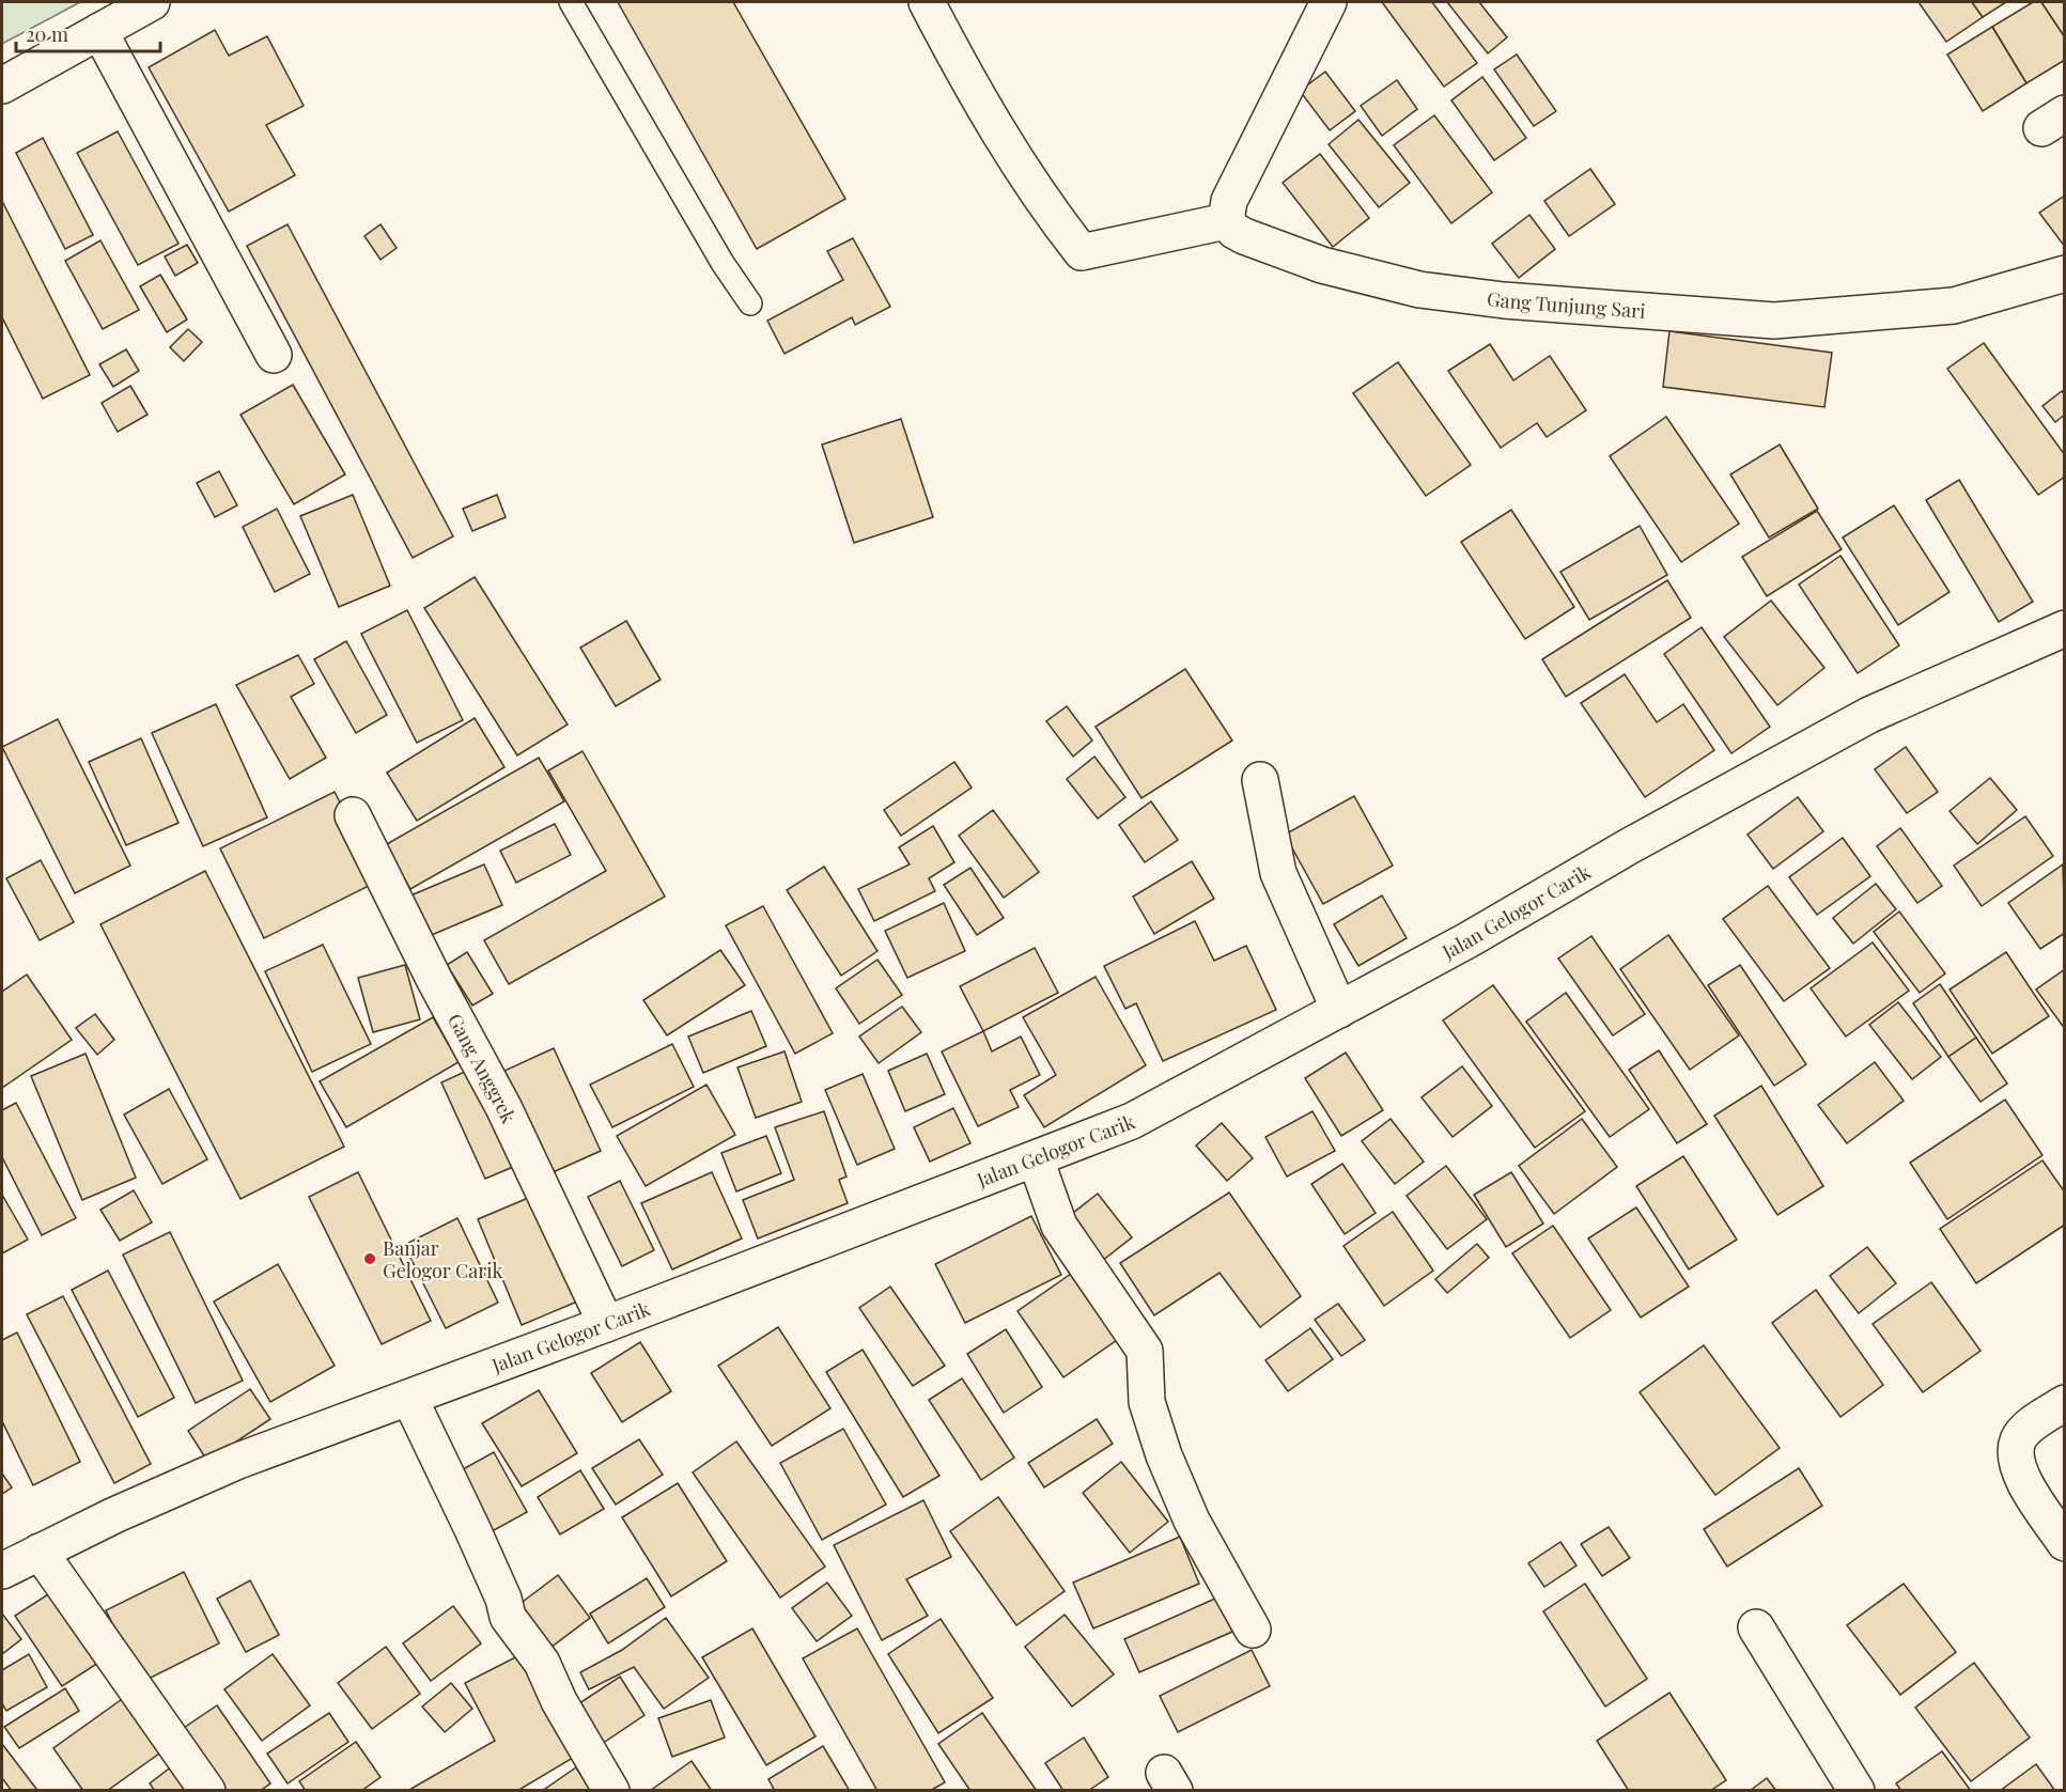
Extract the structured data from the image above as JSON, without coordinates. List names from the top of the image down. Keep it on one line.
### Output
{"streets":{"street":["Gang Tunjung Sari","Jalan Gelogor Carik","Gang Anggrek"]},"crossings":[["Jalan Gelogor Carik","Gang Anggrek"]],"places":["Banjar Gelogor Carik"],"scale_bar":"20 m"}
